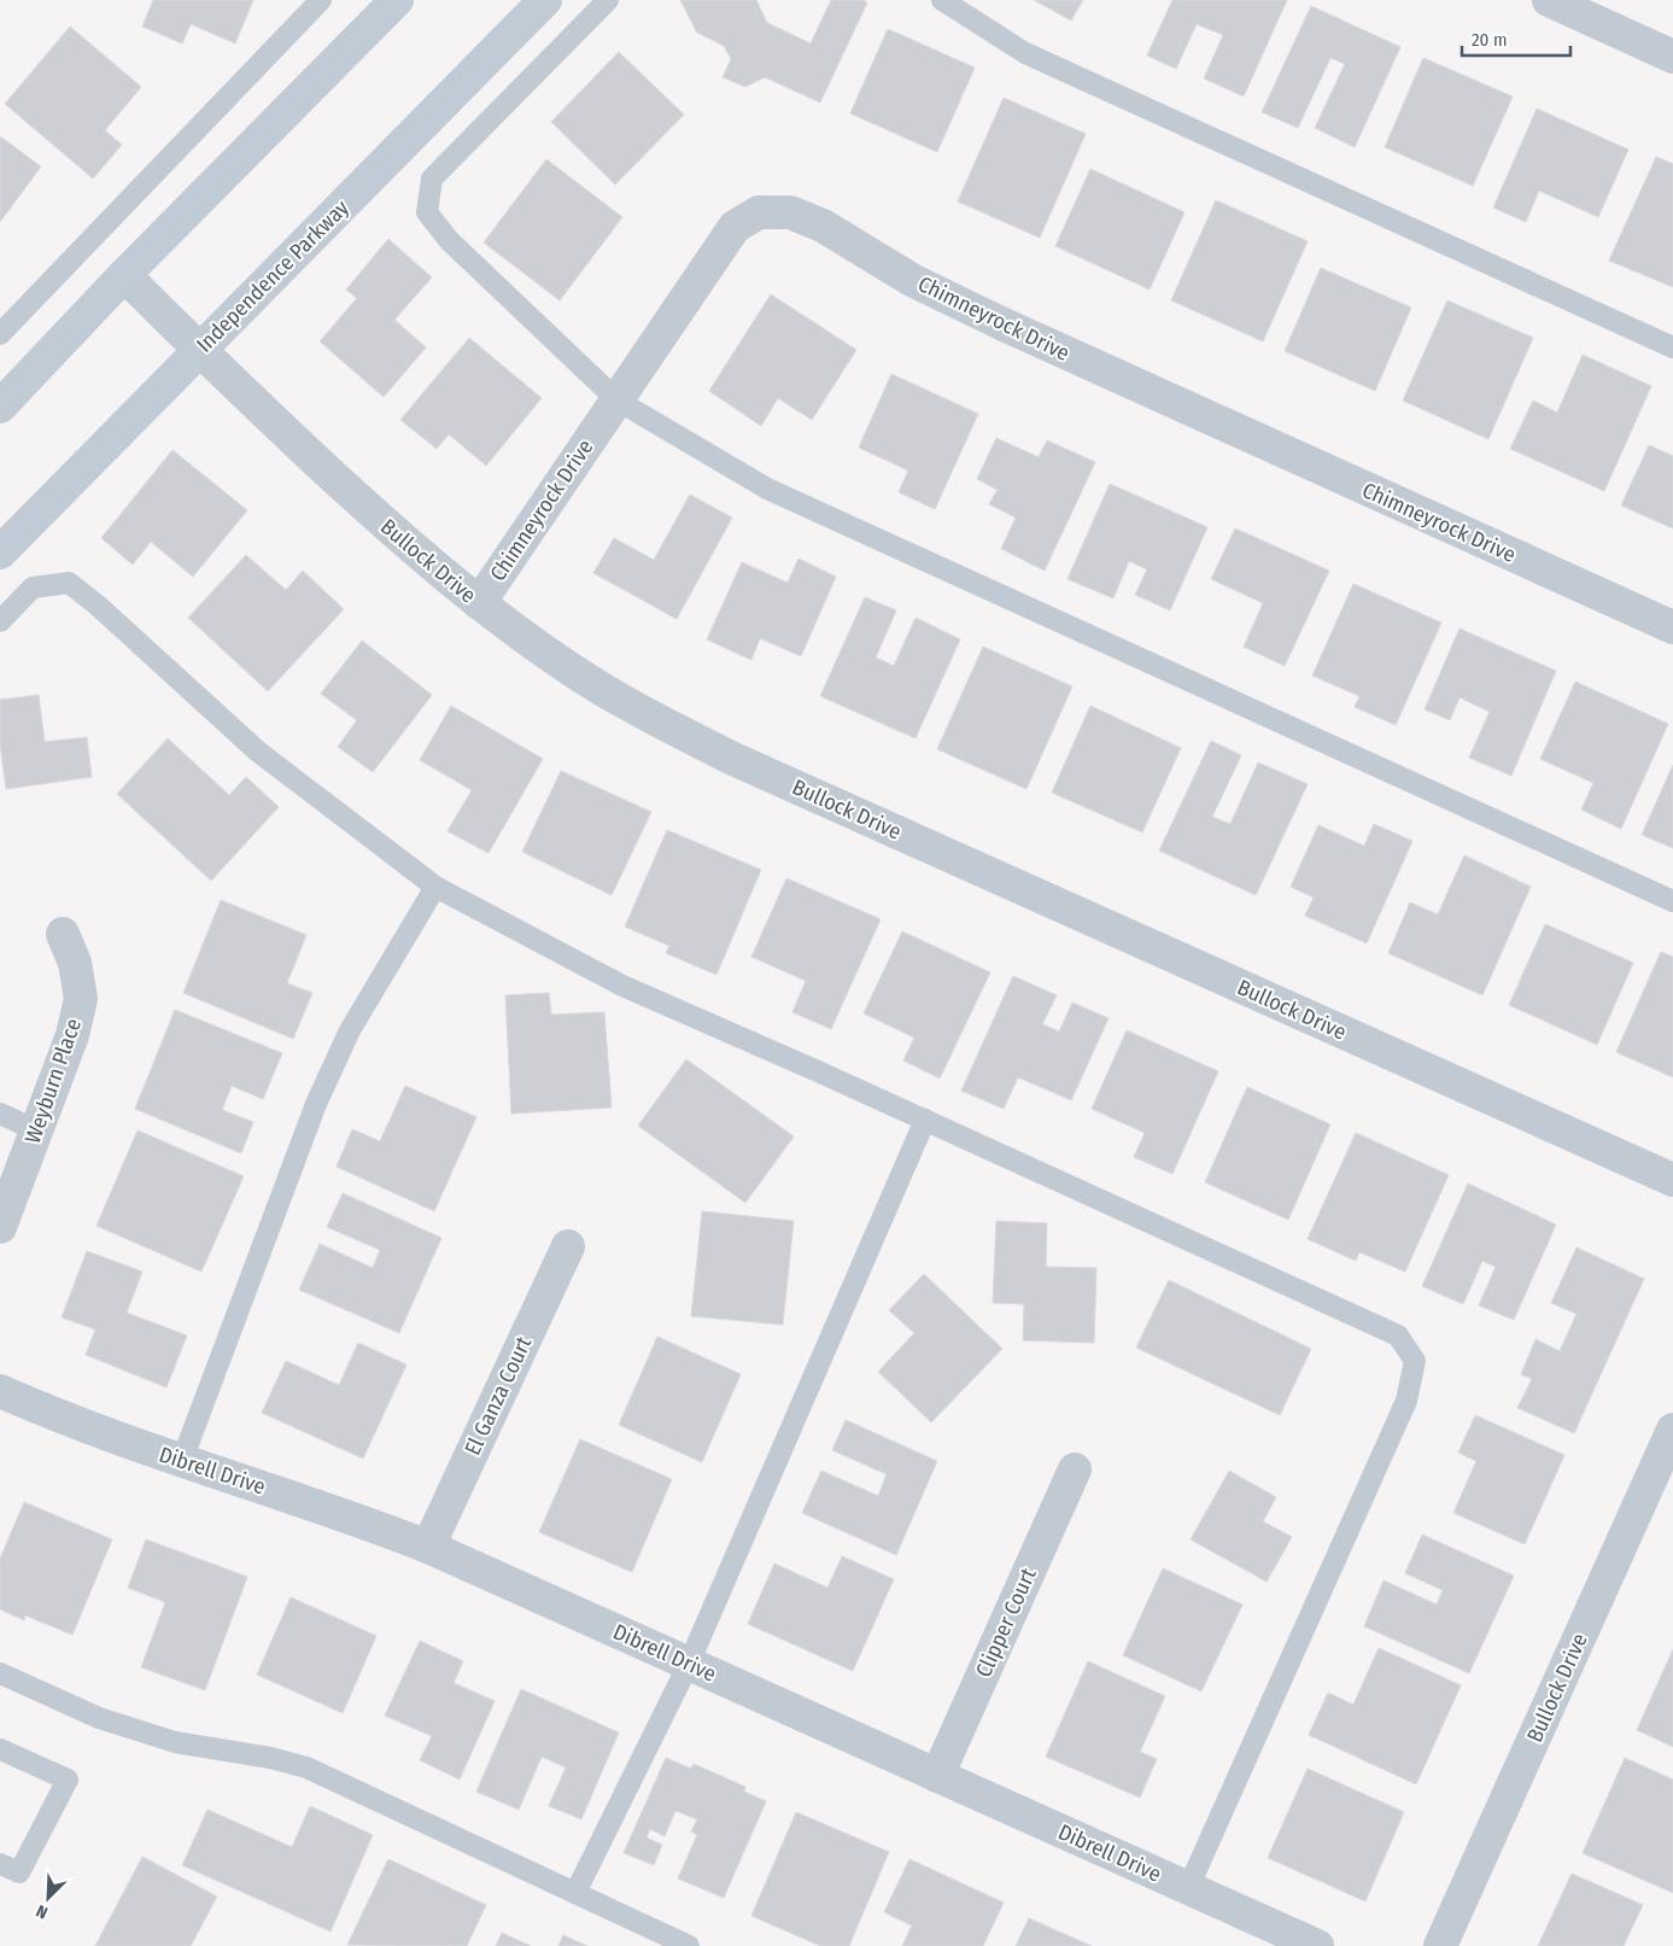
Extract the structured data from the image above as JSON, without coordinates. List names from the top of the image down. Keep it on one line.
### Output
{"streets":{"main road":["Independence Parkway"],"street":["Chimneyrock Drive","Bullock Drive","Weyburn Place","El Ganza Court","Dibrell Drive","Clipper Court"]},"crossings":[["Independence Parkway","Bullock Drive"],["Chimneyrock Drive","Bullock Drive"],["El Ganza Court","Dibrell Drive"],["Dibrell Drive","Clipper Court"]],"scale_bar":"20 m","north":"bottom left"}
